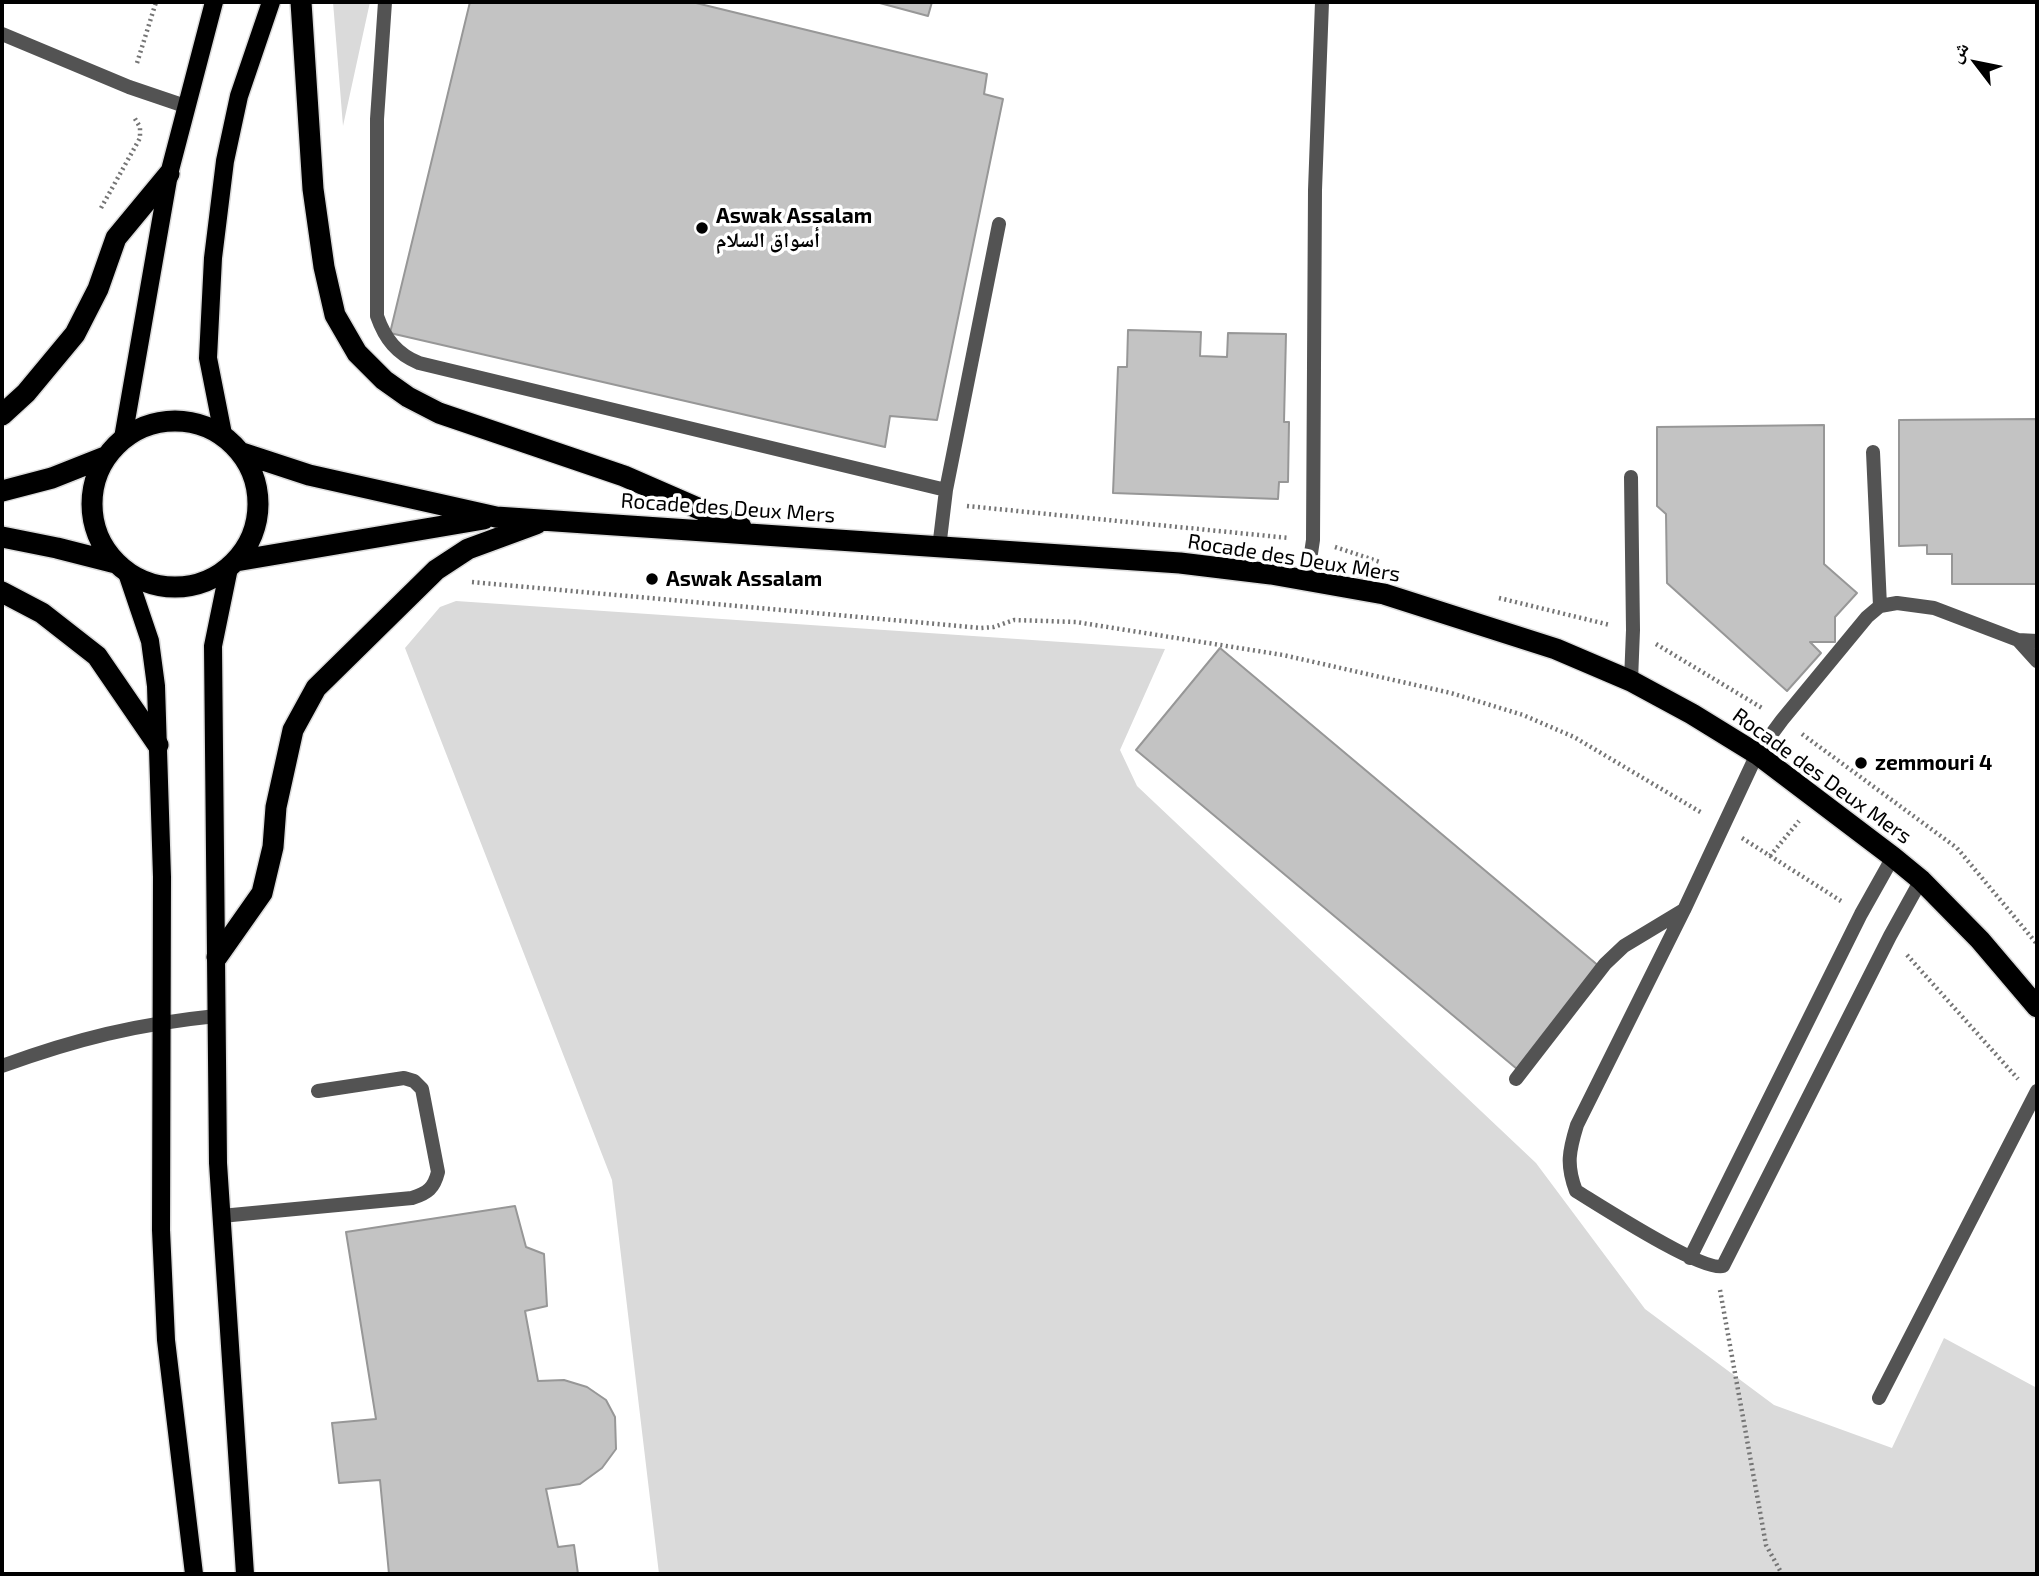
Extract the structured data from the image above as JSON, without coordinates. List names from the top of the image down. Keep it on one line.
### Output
{"streets":{"highway":["Rocade des Deux Mers"]},"places":["Aswak Assalam أسواق السلام","Aswak Assalam","zemmouri 4"],"north":"top left"}
